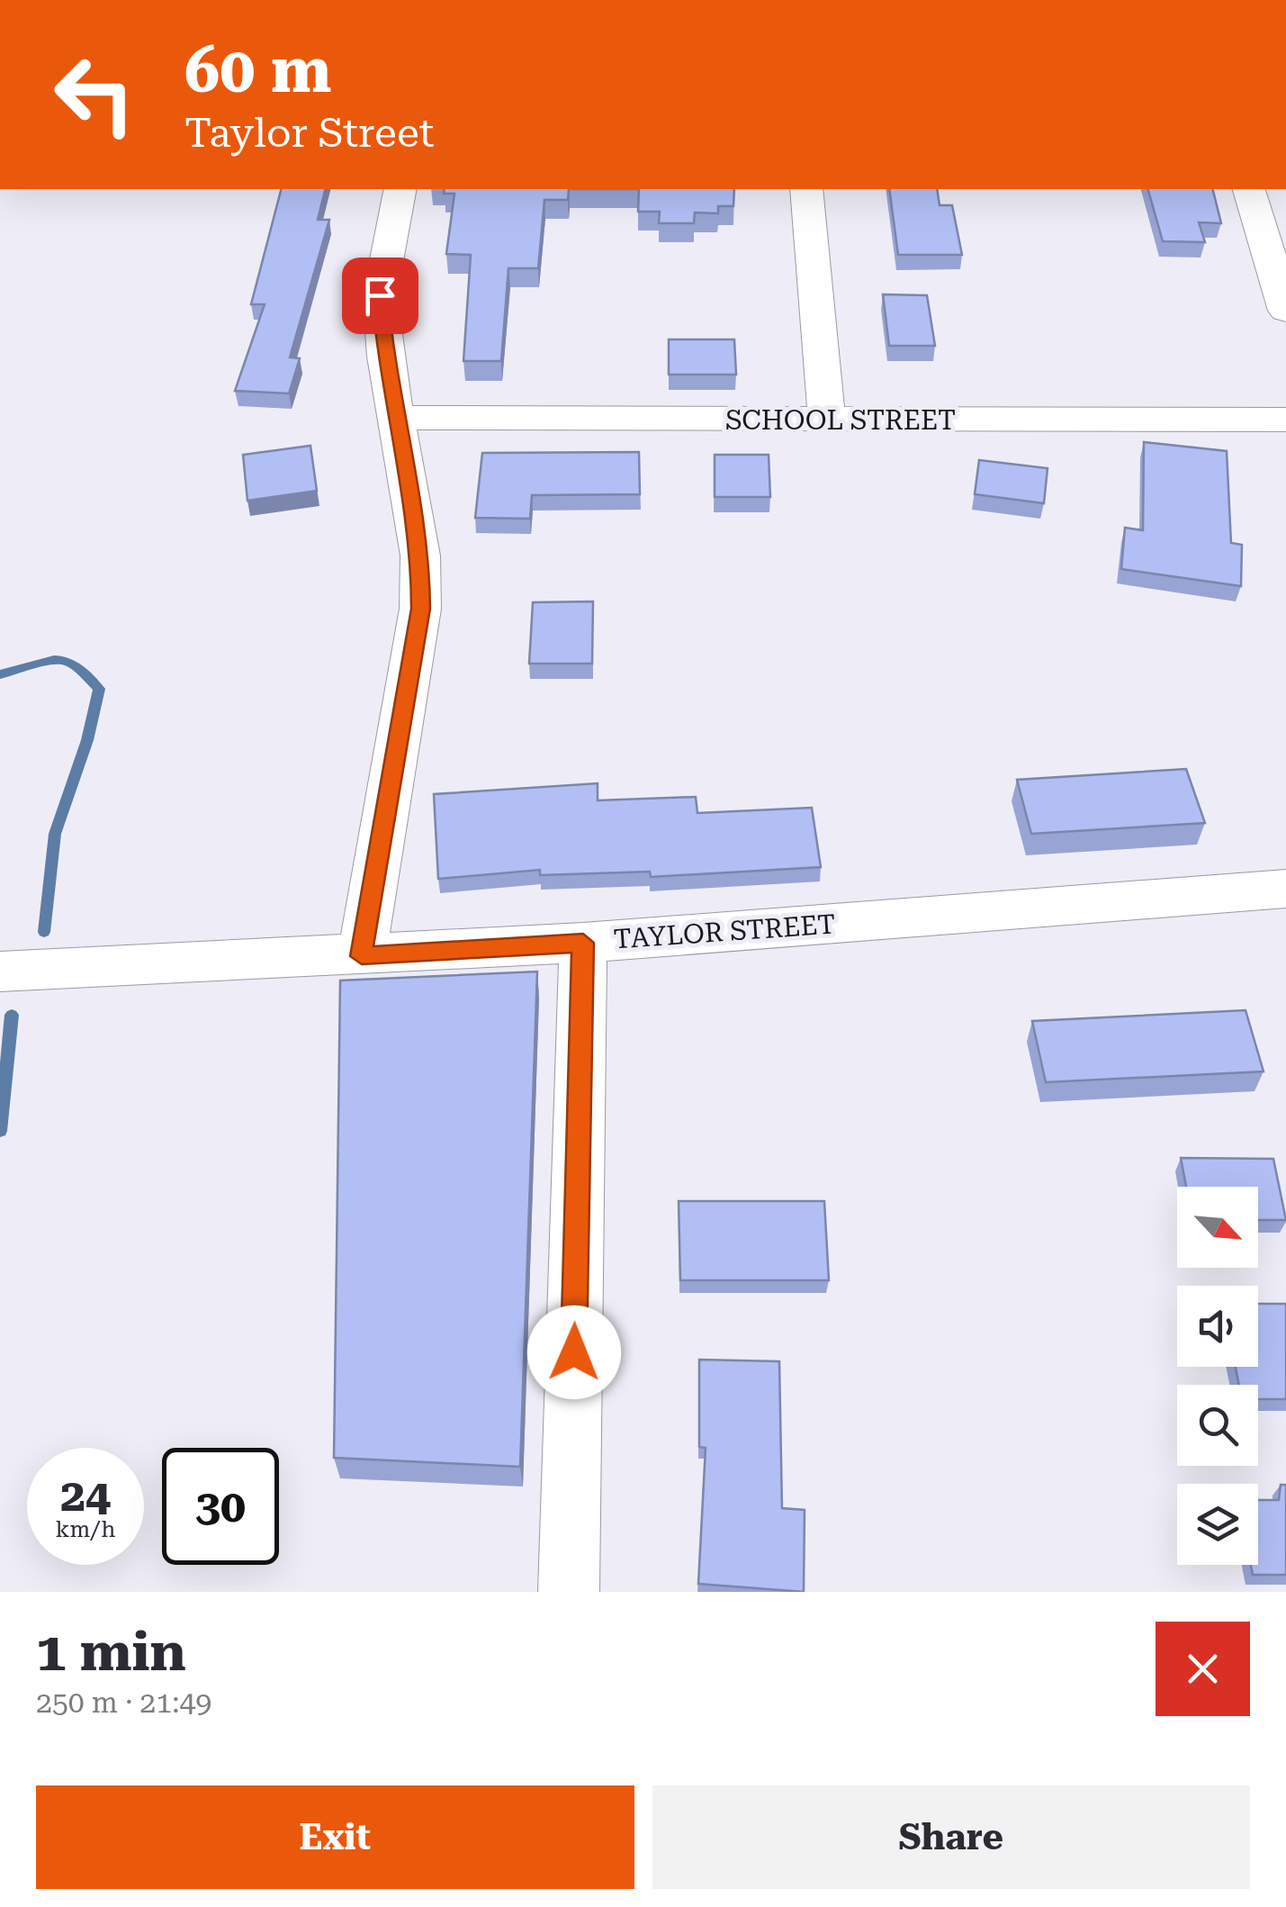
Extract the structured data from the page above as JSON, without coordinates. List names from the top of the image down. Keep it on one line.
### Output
{"streets":{"street":["SCHOOL STREET","TAYLOR STREET"]},"north":"bottom right","page":{"turn":["60 m","Taylor Street"],"speed":"24 km/h","limit":"30","heading":["1 min","250 m · 21:49"],"buttons":["Exit","Share"]}}
